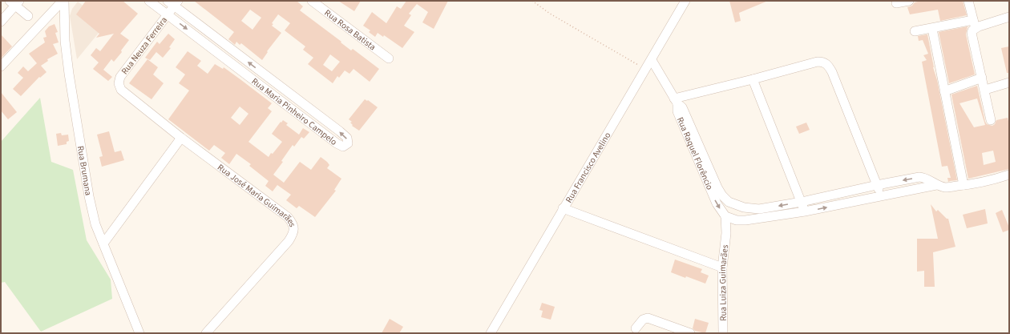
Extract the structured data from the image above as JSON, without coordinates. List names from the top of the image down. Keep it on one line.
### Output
{"streets":{"street":["Rua Rosa Batista","Rua Neuza Ferreira","Rua Maria Pinheiro Campelo","Rua Raquel Florêncio","Rua Francisco Avelino","Rua Brumana","Rua José Maria Guimarães","Rua Luiza Guimarães"]},"crossings":[["Rua Neuza Ferreira","Rua Maria Pinheiro Campelo"],["Rua Neuza Ferreira","Rua José Maria Guimarães"],["Rua Raquel Florêncio","Rua Luiza Guimarães"]]}
